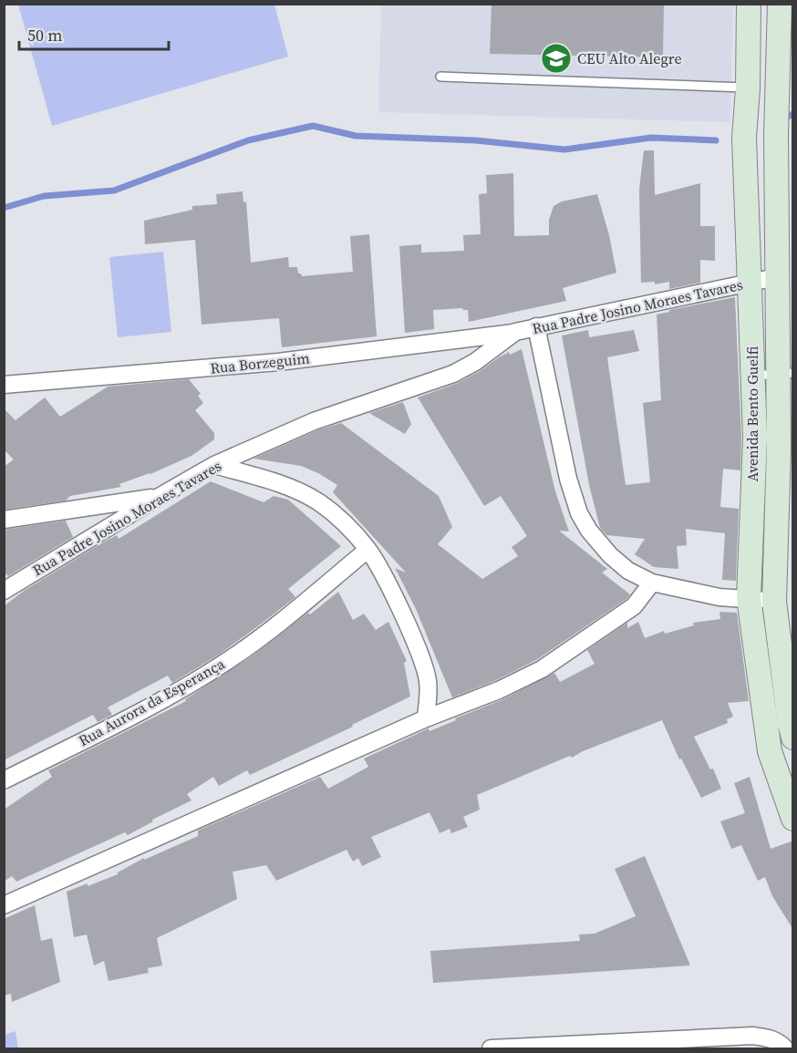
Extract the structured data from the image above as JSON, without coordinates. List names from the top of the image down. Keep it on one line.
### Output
{"streets":{"main road":["Avenida Bento Guelfi"],"street":["Rua Padre Josino Moraes Tavares","Rua Borzeguim","Rua Aurora da Esperança"]},"crossings":[["Rua Padre Josino Moraes Tavares","Rua Borzeguim"],["Rua Padre Josino Moraes Tavares","Avenida Bento Guelfi"]],"places":{"school or university":["CEU Alto Alegre"]},"scale_bar":"50 m"}
